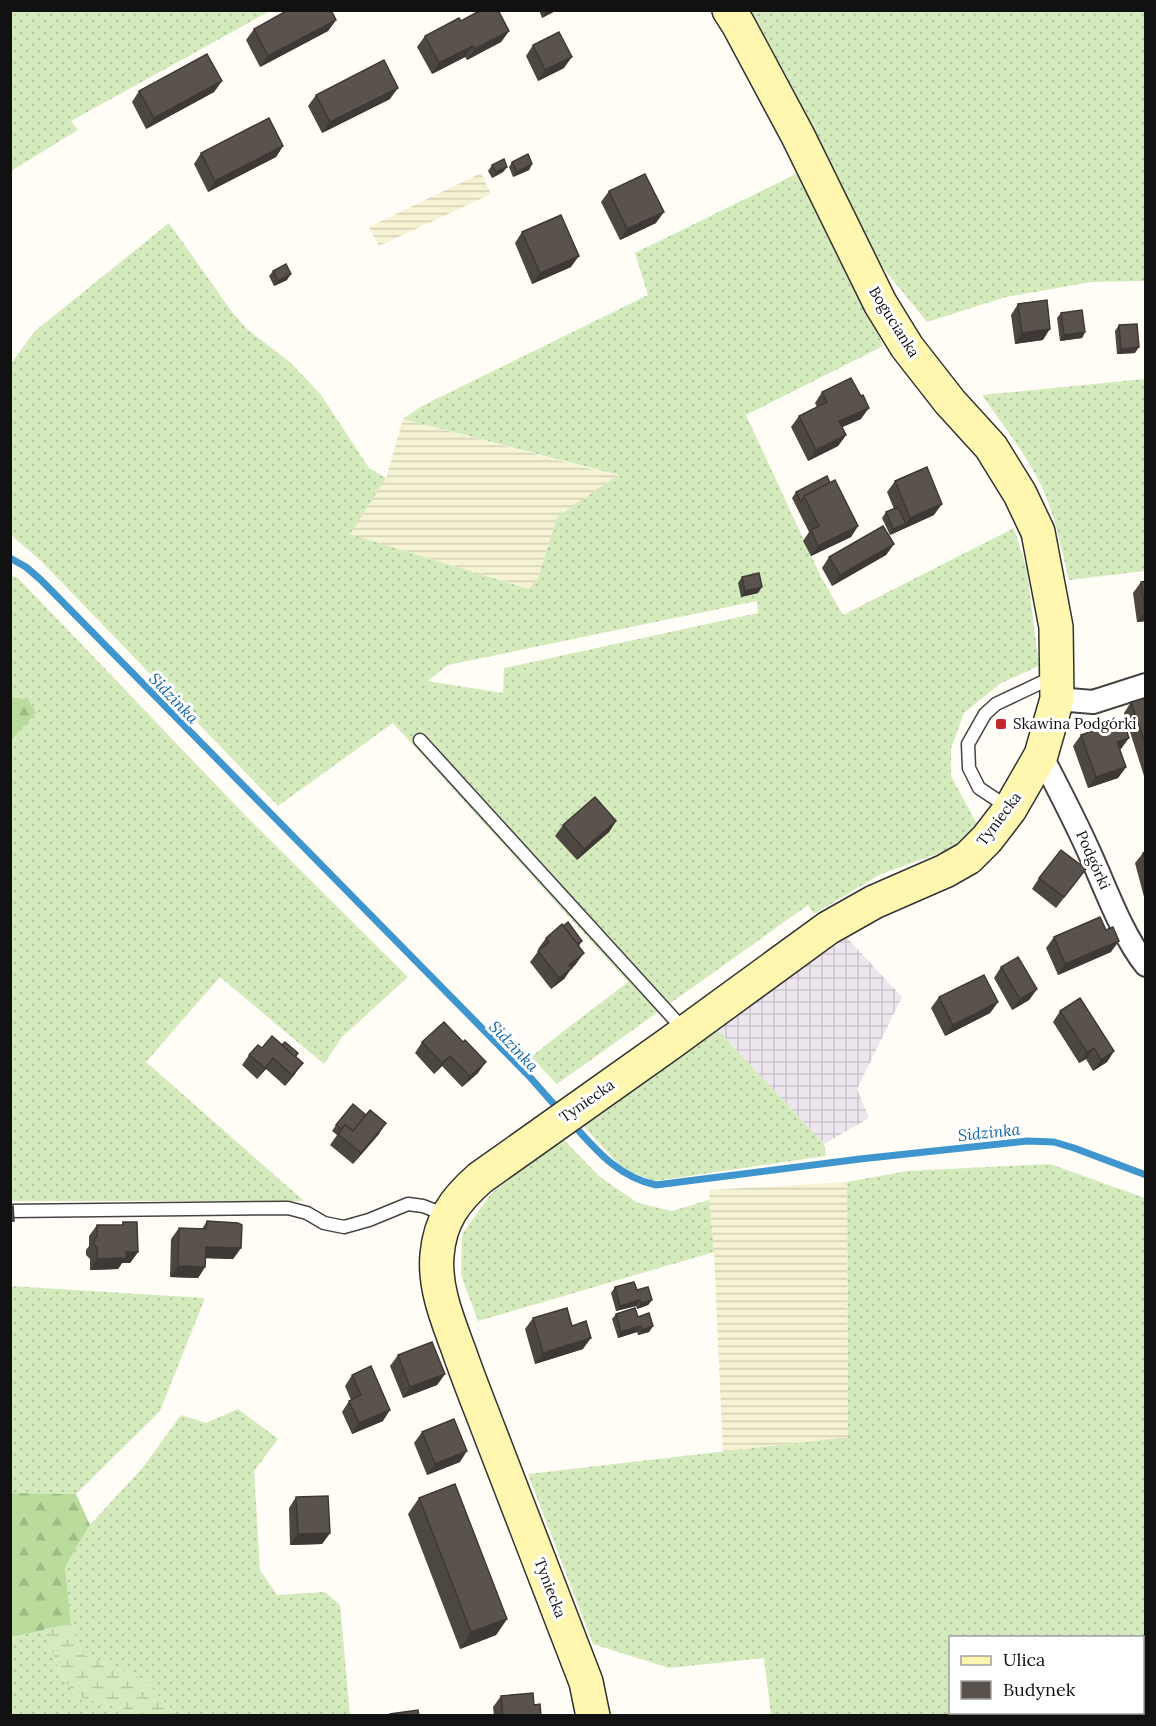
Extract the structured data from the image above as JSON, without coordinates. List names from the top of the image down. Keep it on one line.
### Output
{"streets":{"street":["Bogucianka","Tyniecka","Podgórki"]},"crossings":[["Bogucianka","Tyniecka"],["Tyniecka","Podgórki"]],"water":["Sidzinka"],"places":{"transit":["Skawina Podgórki"]},"legend":["Ulica","Budynek"]}
